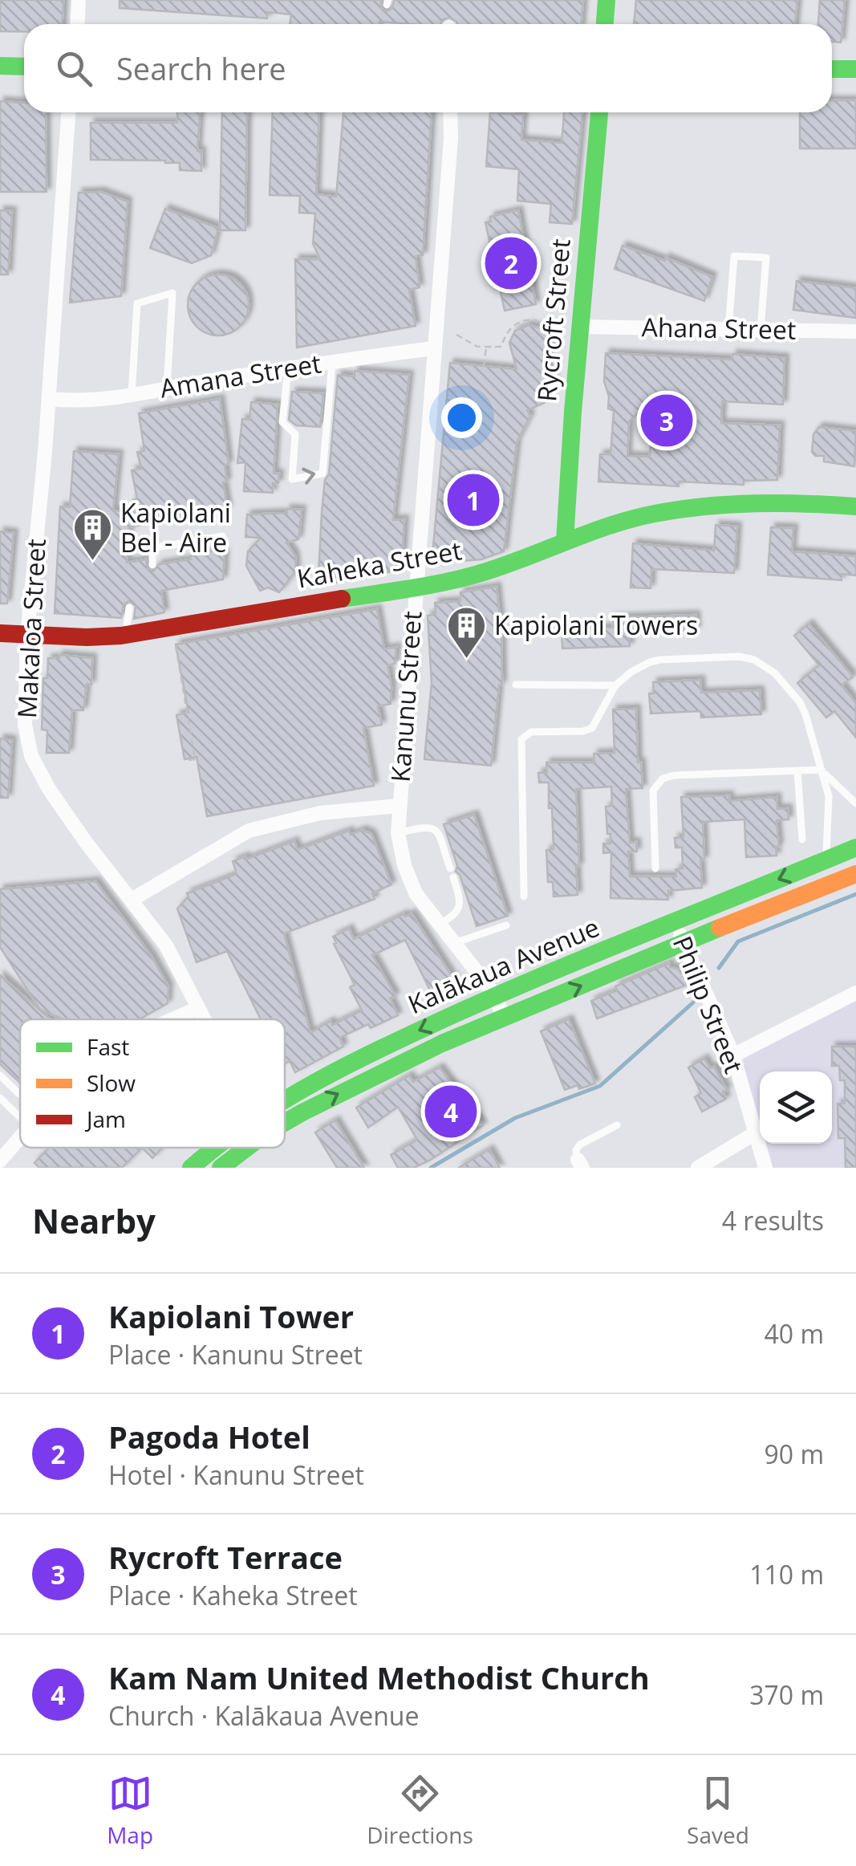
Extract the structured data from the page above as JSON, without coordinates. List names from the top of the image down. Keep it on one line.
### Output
{"streets":{"main road":["Rycroft Street","Kaheka Street","Kalākaua Avenue"],"street":["Ahana Street","Amana Street","Makaloa Street","Kanunu Street","Philip Street"]},"crossings":[["Rycroft Street","Ahana Street"],["Rycroft Street","Kaheka Street"],["Amana Street","Makaloa Street"],["Amana Street","Kanunu Street"],["Kaheka Street","Makaloa Street"],["Kaheka Street","Kanunu Street"],["Kanunu Street","Kalākaua Avenue"],["Kalākaua Avenue","Philip Street"]],"places":{"building":["Kapiolani Bel - Aire","Kapiolani Towers"]},"legend":["Fast","Slow","Jam"],"page":{"search":"Search here","pins":["2","3","1","4"],"heading":["Nearby","4 results"],"list":[{"mark":"1","name":"Kapiolani Tower","note":"Place · Kanunu Street","value":"40 m"},{"mark":"2","name":"Pagoda Hotel","note":"Hotel · Kanunu Street","value":"90 m"},{"mark":"3","name":"Rycroft Terrace","note":"Place · Kaheka Street","value":"110 m"},{"mark":"4","name":"Kam Nam United Methodist Church","note":"Church · Kalākaua Avenue","value":"370 m"}],"nav":["Map","Directions","Saved"]}}
